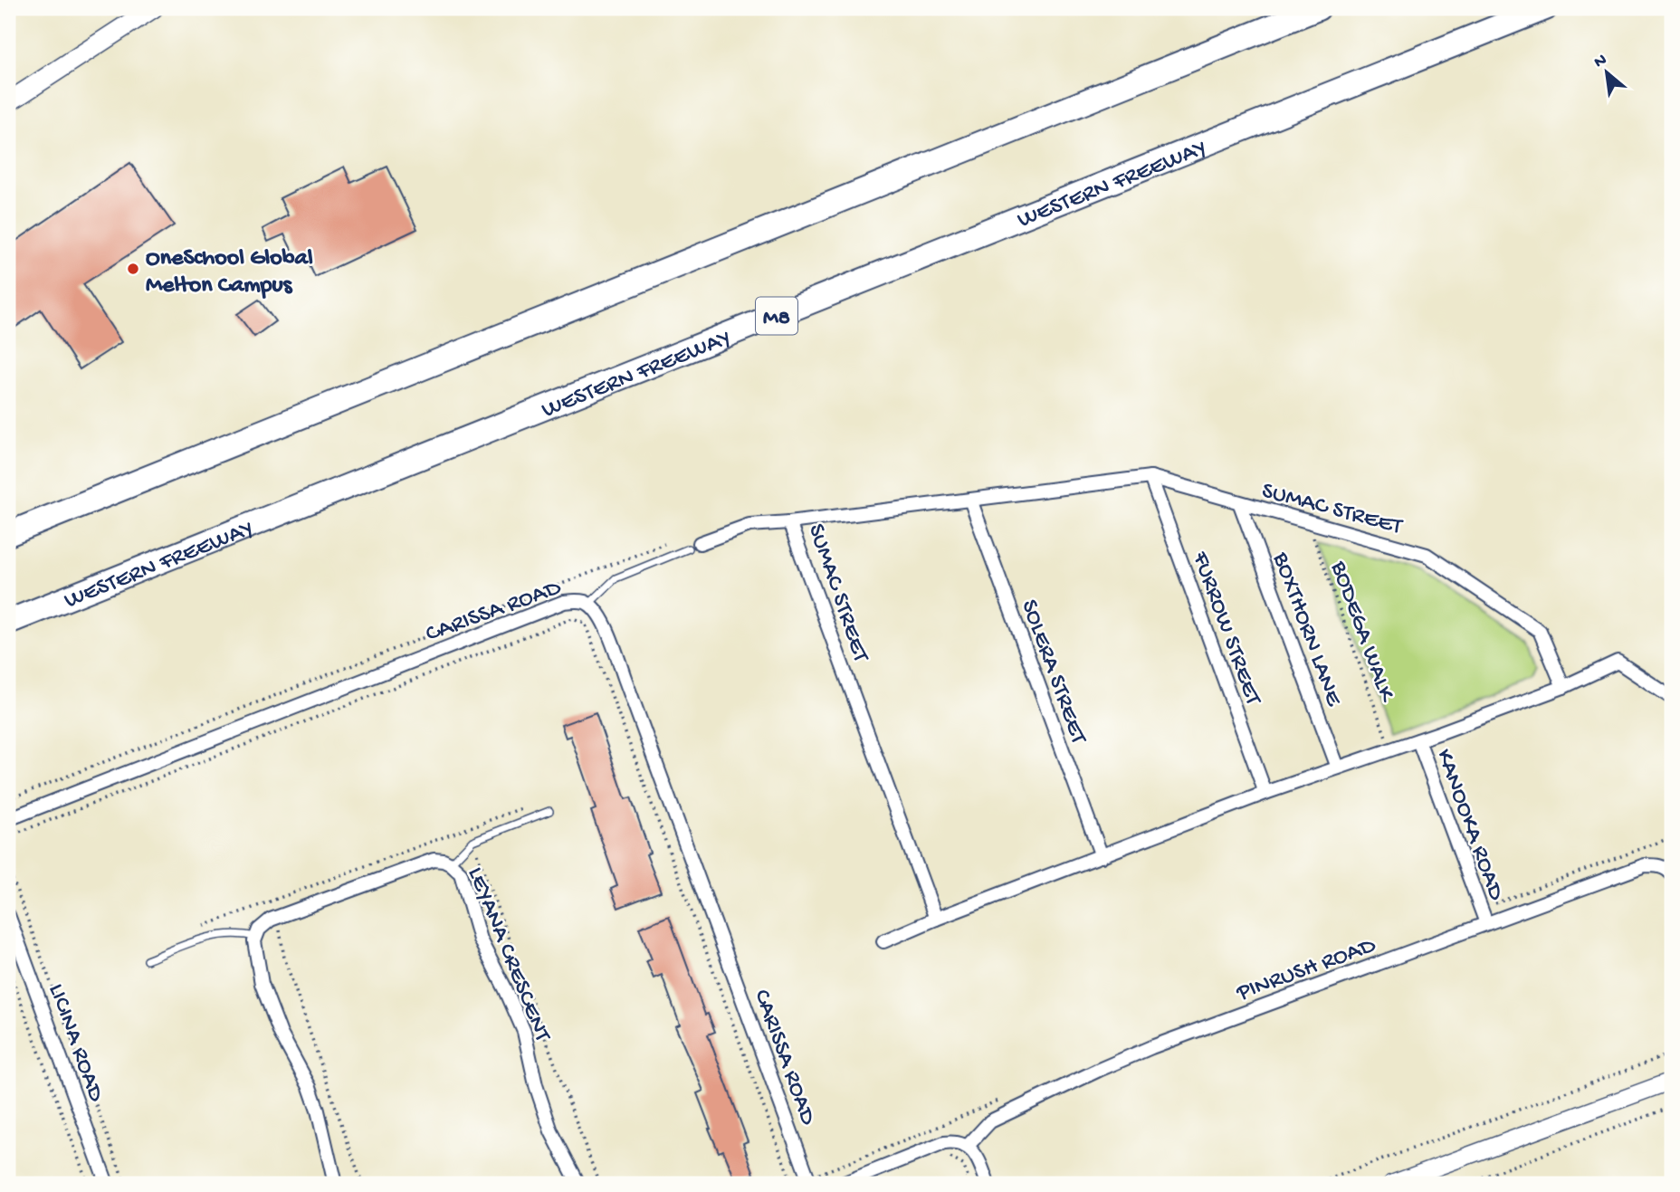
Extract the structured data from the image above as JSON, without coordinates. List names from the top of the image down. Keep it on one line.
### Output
{"streets":{"highway":["WESTERN FREEWAY","M8"],"street":["SUMAC STREET","CARISSA ROAD","FURROW STREET","BOXTHORN LANE","SOLERA STREET","KANOOKA ROAD","LEYANA CRESCENT","PINRUSH ROAD","LICINA ROAD"],"path":["BODEGA WALK"]},"crossings":[["SUMAC STREET","FURROW STREET"],["SUMAC STREET","BOXTHORN LANE"],["SUMAC STREET","BODEGA WALK"],["SUMAC STREET","SOLERA STREET"],["KANOOKA ROAD","PINRUSH ROAD"]],"places":["OneSchool Global Melton Campus"],"north":"top left"}
